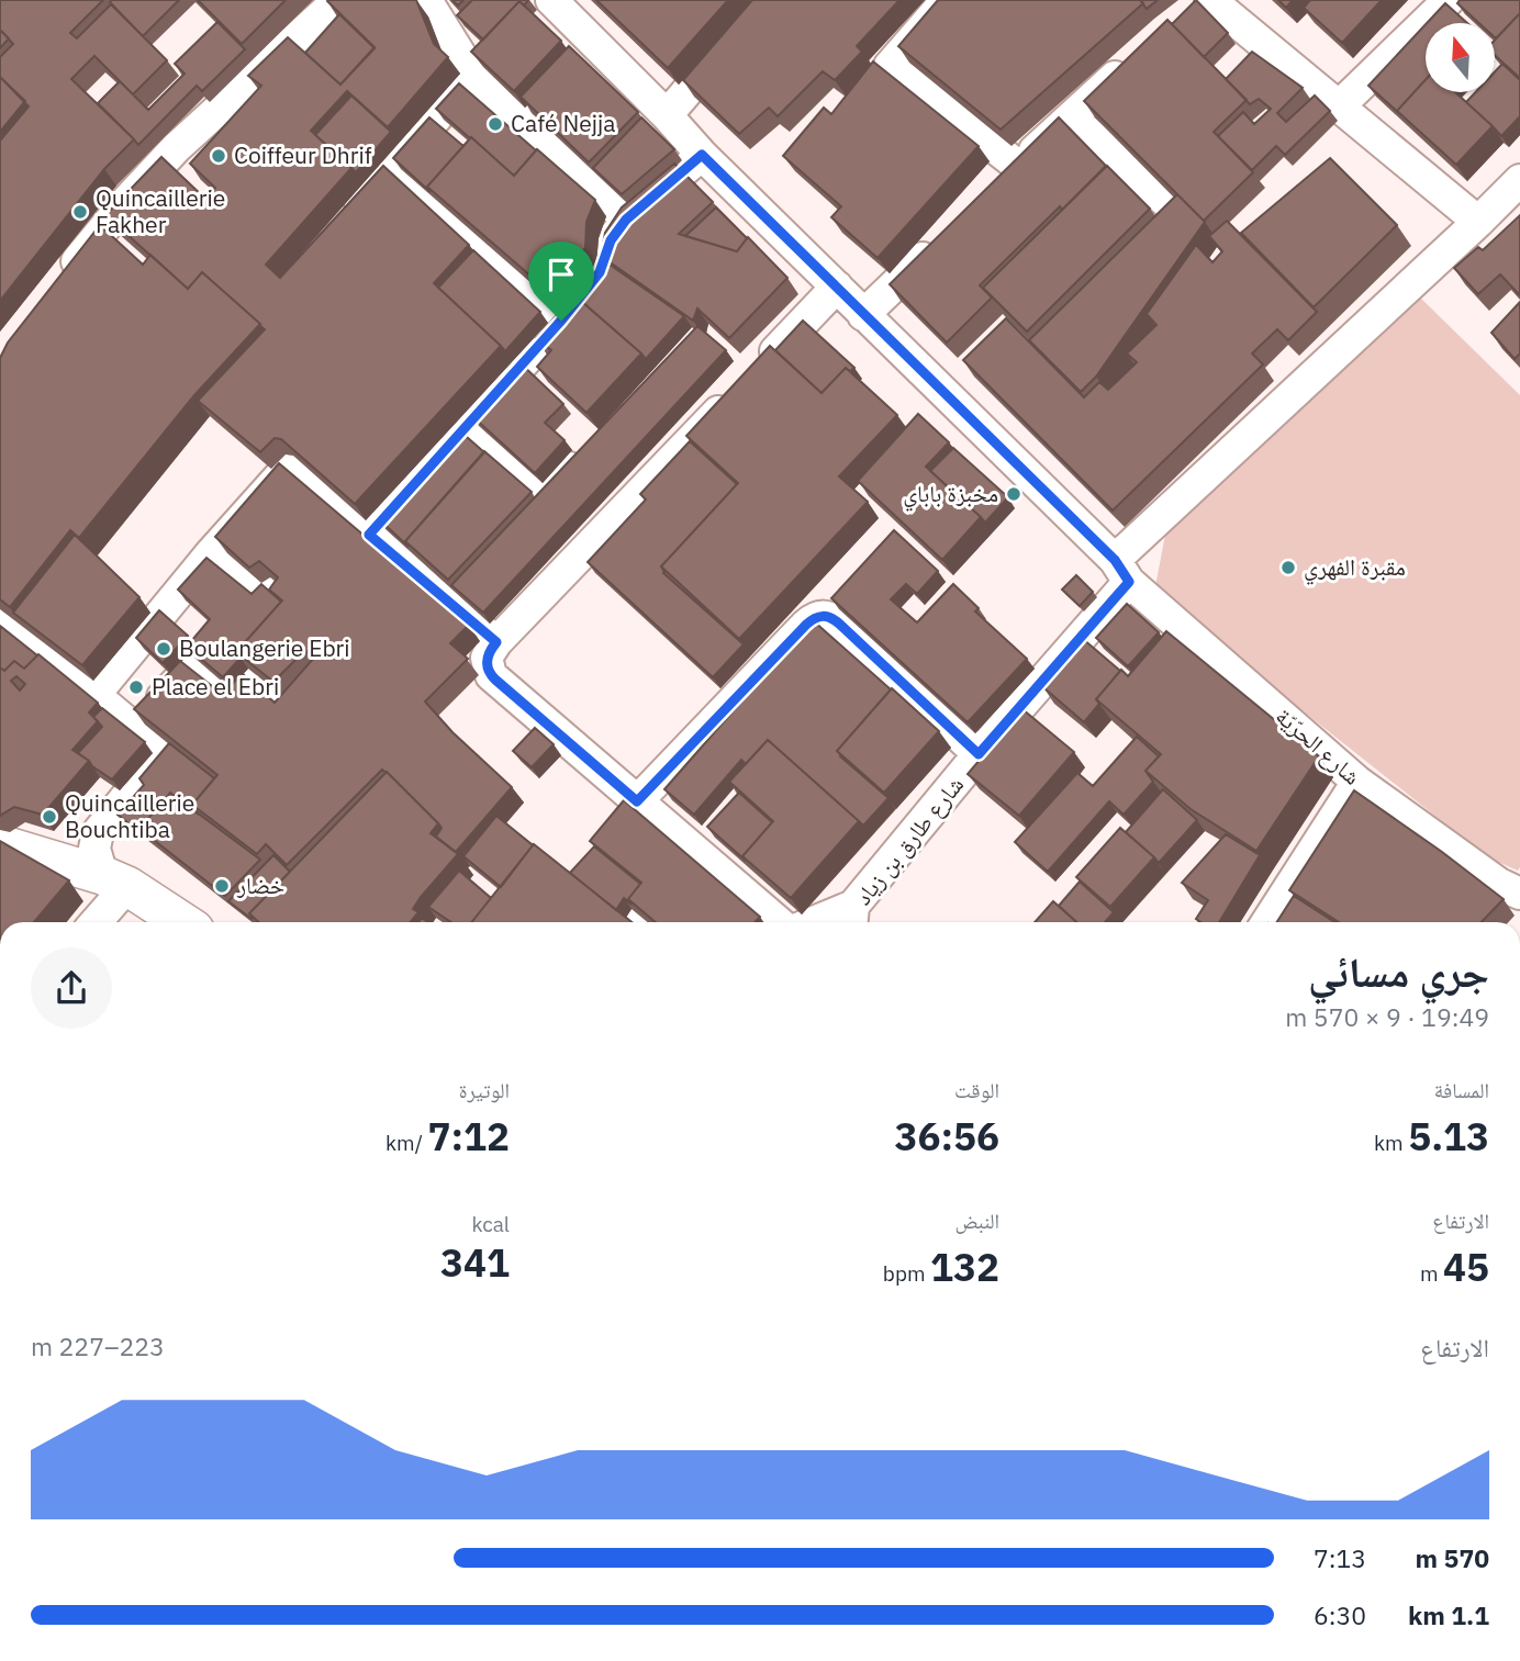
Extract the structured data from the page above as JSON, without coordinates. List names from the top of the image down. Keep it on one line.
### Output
{"streets":{"street":["شارع الحرّيّة","شارع طارق بن زياد"]},"crossings":[["شارع الحرّيّة","شارع طارق بن زياد"]],"places":["Café Nejja","Coiffeur Dhrif","Quincaillerie Fakher","مخبزة باباي","مقبرة الفهري","Boulangerie Ebri","Place el Ebri","Quincaillerie Bouchtiba","خضار"],"north":"top","page":{"heading":["جري مسائي","19:49 · 9 × 570 m"],"stats":[["المسافة","5.13 km"],["الوقت","36:56"],["الوتيرة","7:12 /km"],["الارتفاع","45 m"],["النبض","132 bpm"],["kcal","341"]],"chart":["الارتفاع","223–227 m"],"list":[{"name":"570 m","note":"7:13"},{"name":"1.1 km","note":"6:30"}]}}
